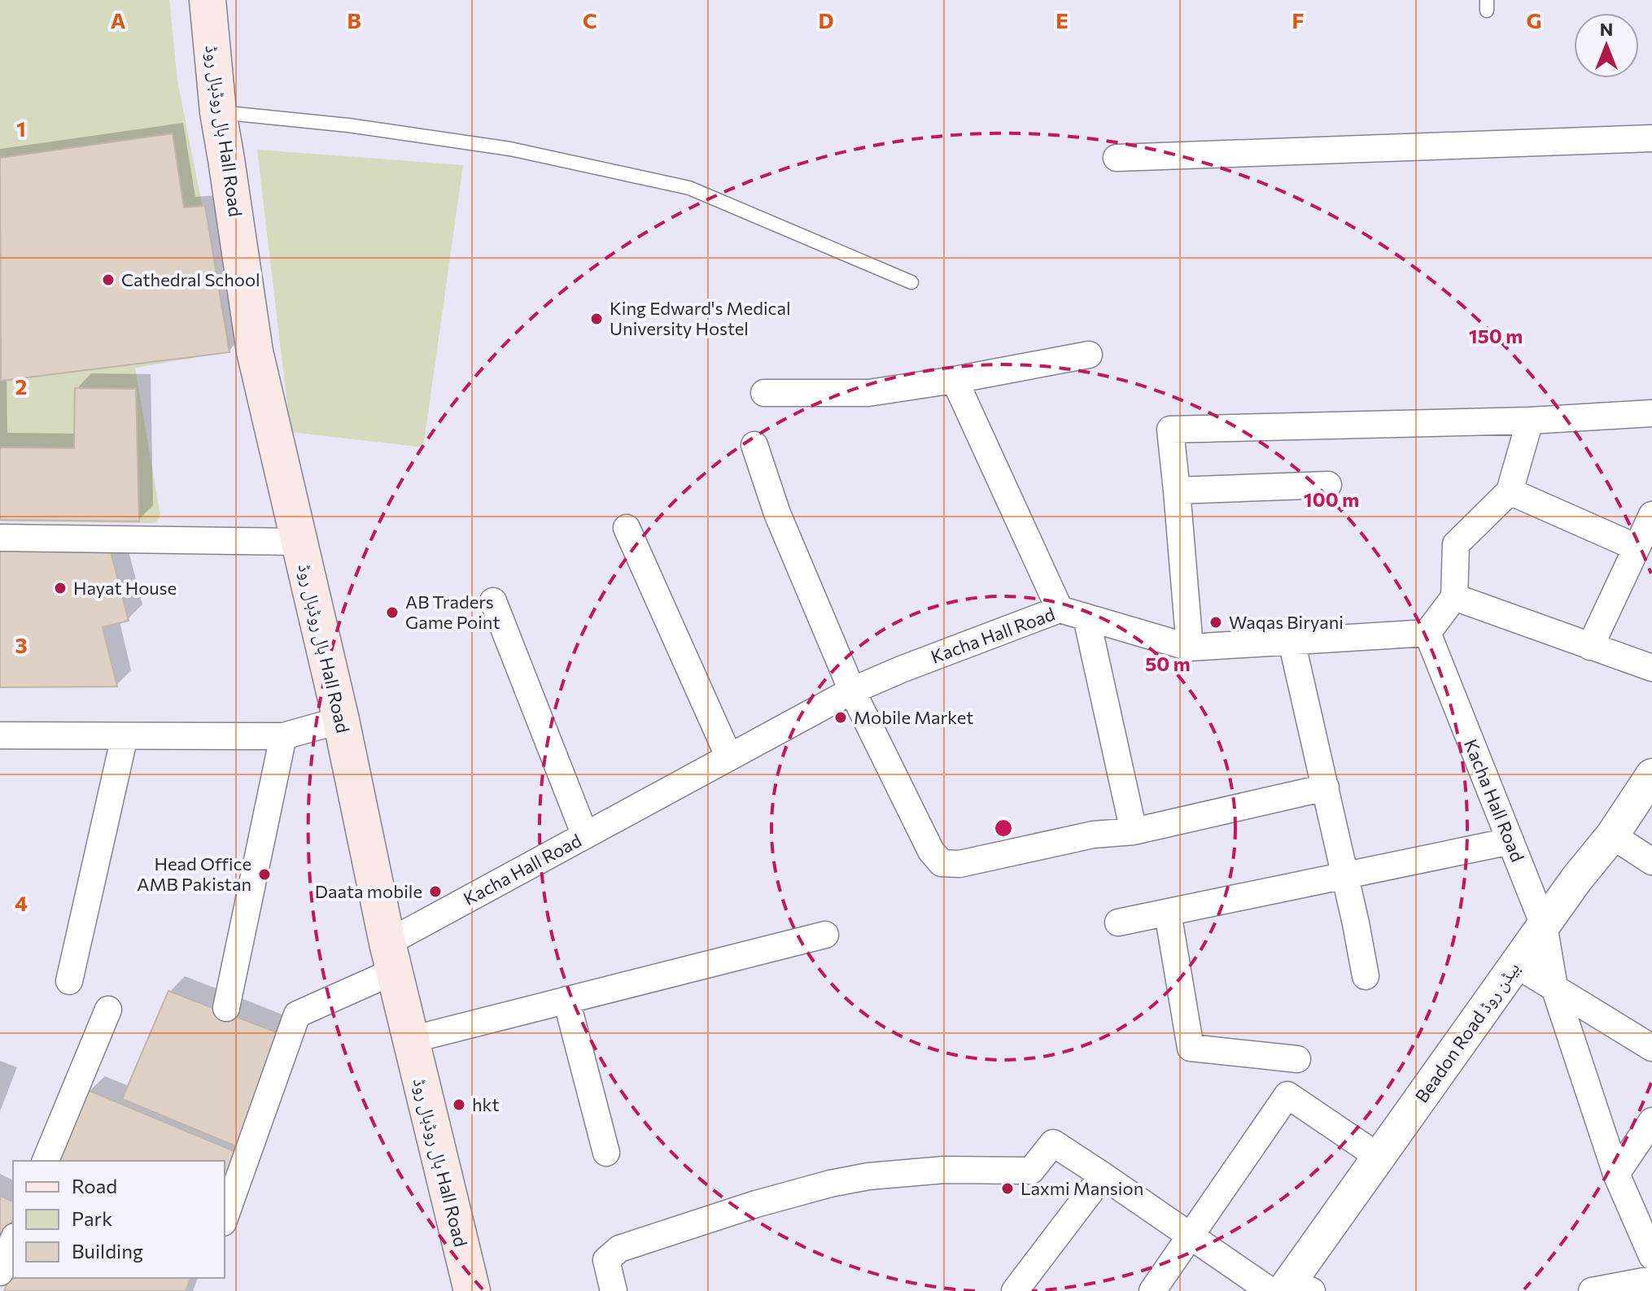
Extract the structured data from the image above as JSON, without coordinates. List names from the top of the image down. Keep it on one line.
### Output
{"streets":{"main road":["ہال روڈہال روڈ Hall Road"],"street":["Kacha Hall Road","Beadon Road بیڈن روڈ"]},"crossings":[["ہال روڈہال روڈ Hall Road","Kacha Hall Road"],["Kacha Hall Road","Beadon Road بیڈن روڈ"]],"places":["Cathedral School","King Edward's Medical University Hostel","Hayat House","AB Traders Game Point","Waqas Biryani","Mobile Market","Head Office AMB Pakistan","Daata mobile","hkt","Laxmi Mansion"],"legend":["Road","Park","Building"],"north":"top","grid":{"columns":["A","B","C","D","E","F","G"],"rows":["1","2","3","4"]},"rings":["150 m","100 m","50 m"]}
